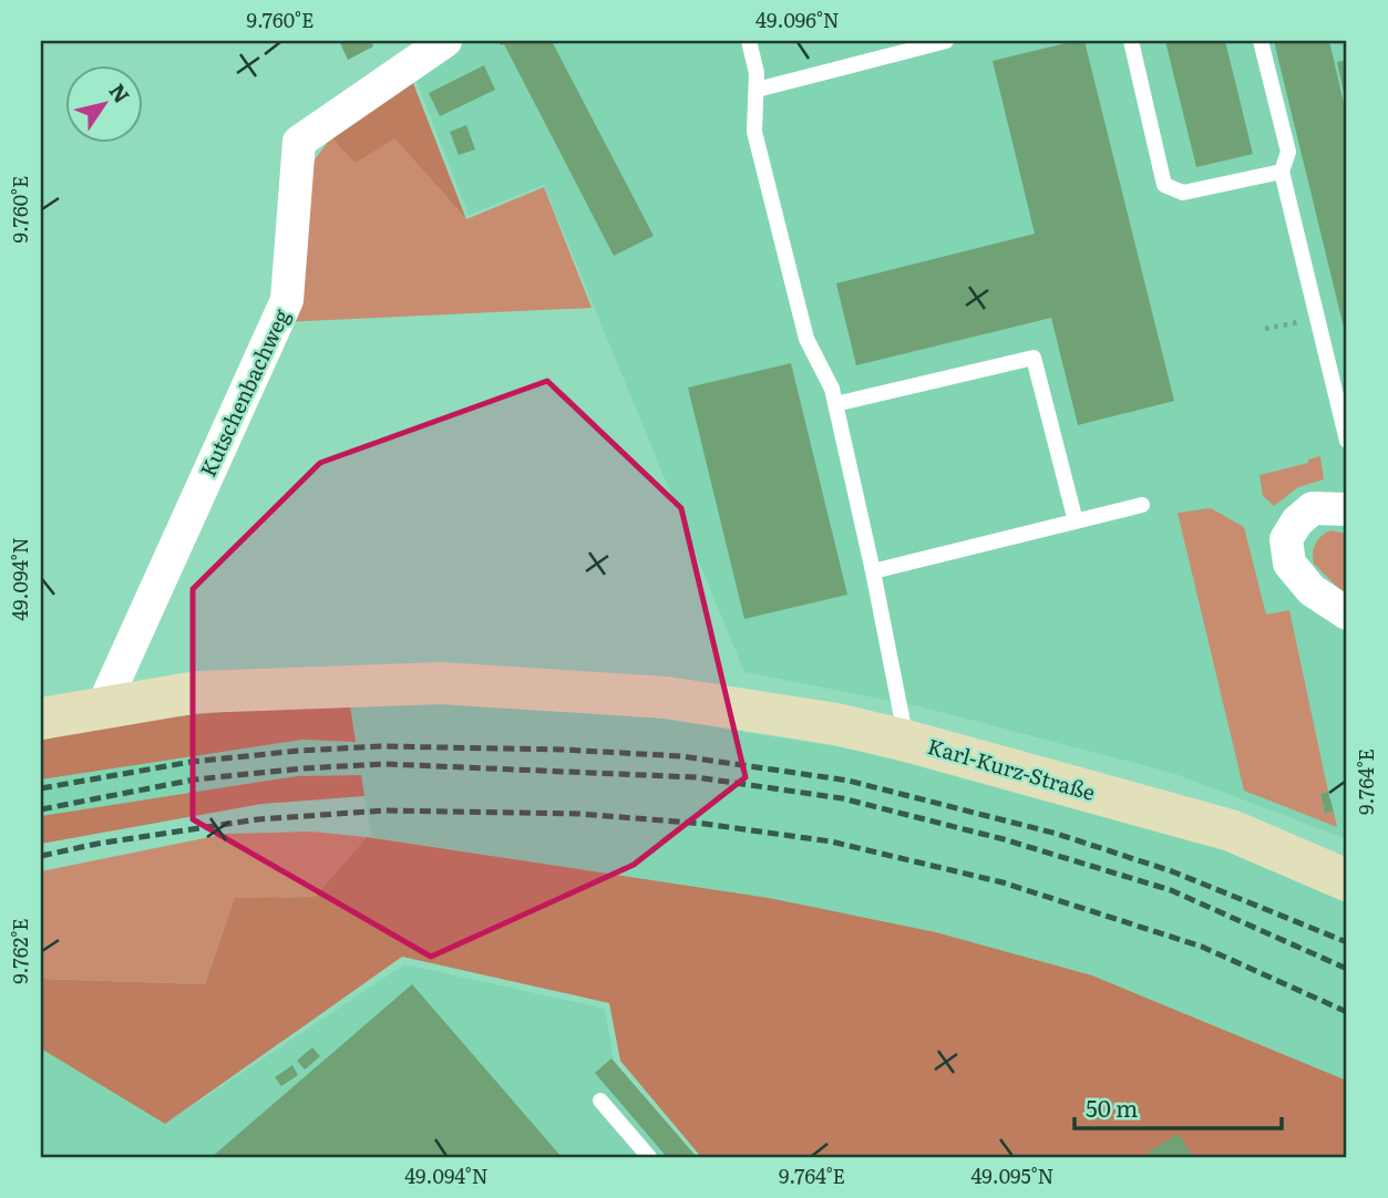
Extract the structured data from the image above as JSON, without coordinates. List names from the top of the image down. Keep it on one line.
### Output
{"streets":{"main road":["Karl-Kurz-Straße"],"street":["Kutschenbachweg"]},"crossings":[["Kutschenbachweg","Karl-Kurz-Straße"]],"scale_bar":"50 m","north":"top right","coordinates":["9.760°E","49.096°N","49.094°N","9.764°E","9.762°E","49.095°N"]}
